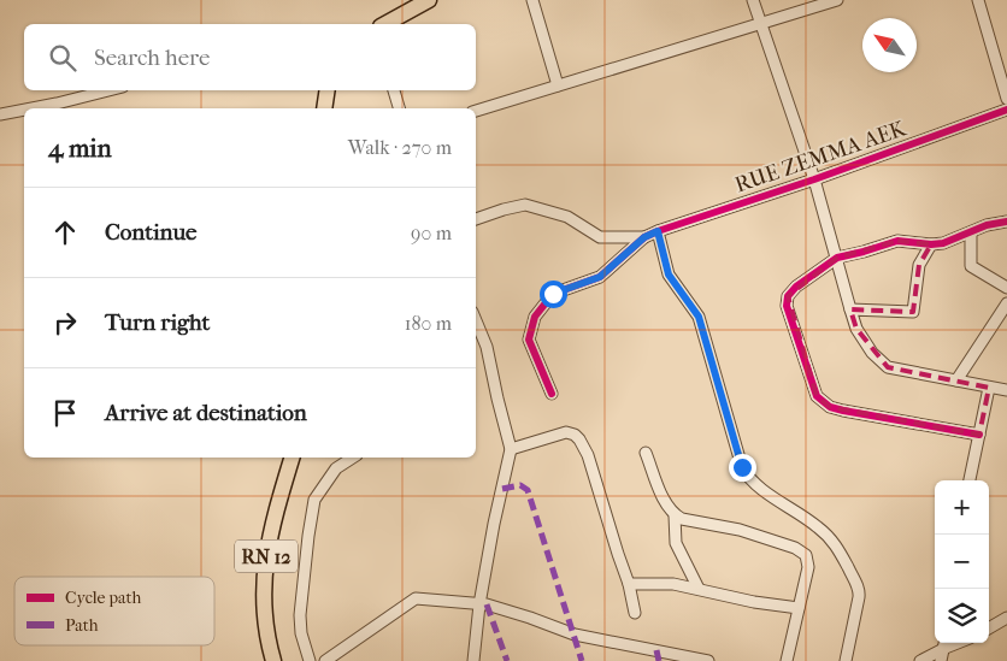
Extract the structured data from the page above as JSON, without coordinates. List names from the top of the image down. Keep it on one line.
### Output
{"streets":{"main road":["RN 12"],"street":["RUE ZEMMA AEK"]},"legend":["Cycle path","Path"],"north":"top left","page":{"search":"Search here","heading":["4 min","Walk · 270 m"],"list":[["Continue","90 m"],["Turn right","180 m"],"Arrive at destination"],"map_buttons":["+","−"]}}
